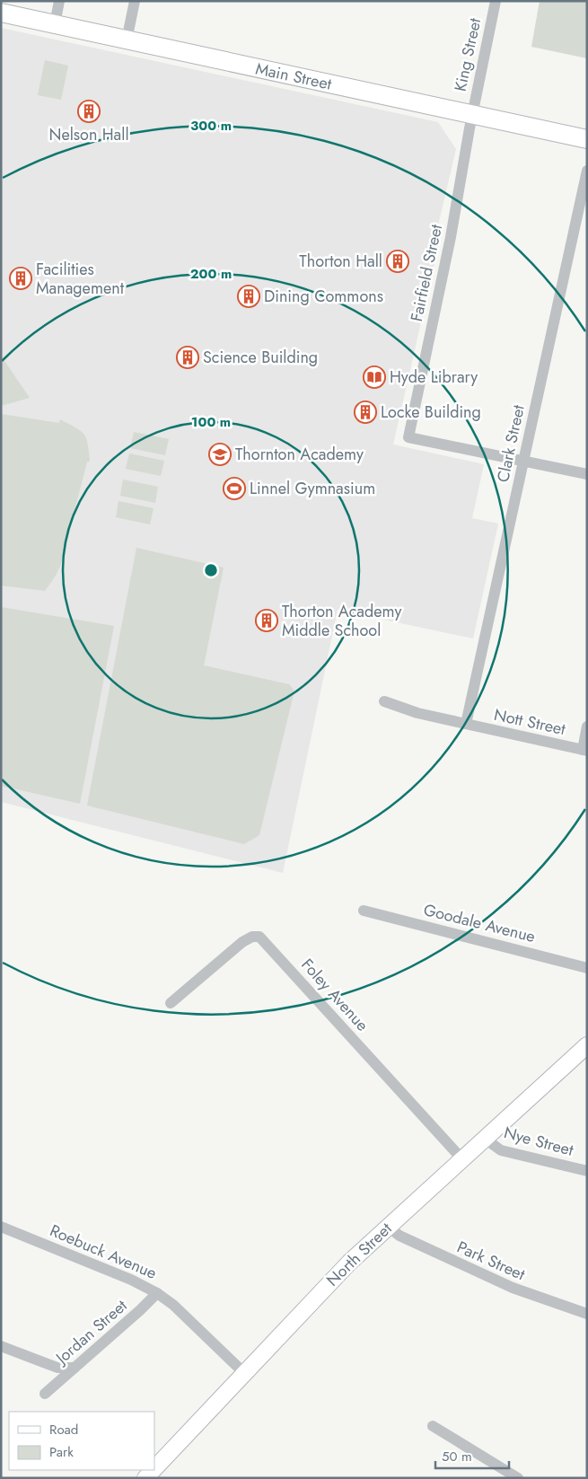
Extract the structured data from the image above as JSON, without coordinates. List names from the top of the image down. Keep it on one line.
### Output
{"streets":{"main road":["Main Street","North Street"],"street":["King Street","Fairfield Street","Clark Street","Nott Street","Goodale Avenue","Foley Avenue","Nye Street","Roebuck Avenue","Park Street","Jordan Street"]},"crossings":[["King Street","Main Street"],["King Street","Fairfield Street"],["Main Street","Fairfield Street"],["Fairfield Street","Clark Street"],["Clark Street","Nott Street"],["Foley Avenue","North Street"],["Nye Street","North Street"],["Roebuck Avenue","North Street"],["Roebuck Avenue","Jordan Street"],["North Street","Park Street"]],"places":{"building":["Nelson Hall","Thorton Hall","Facilities Management","Dining Commons","Science Building","Locke Building","Thorton Academy Middle School"],"library":["Hyde Library"],"school or university":["Thornton Academy"],"sports":["Linnel Gymnasium"]},"legend":["Road","Park"],"scale_bar":"50 m","rings":["300 m","200 m","100 m"]}
